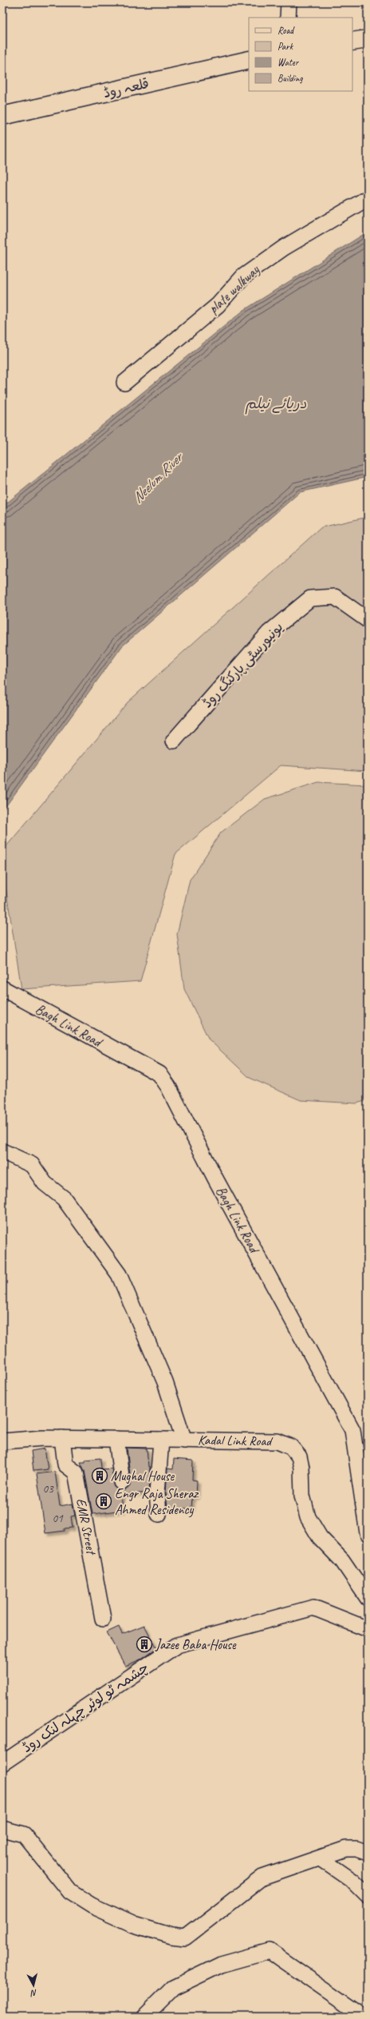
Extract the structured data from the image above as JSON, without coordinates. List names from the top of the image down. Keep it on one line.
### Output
{"streets":{"street":["قلعہ روڈ","plate walkway","یونیورسٹی پارکنگ روڈ","Bagh Link Road","Kadal Link Road","EMR Street","چشمہ ٹو لوئر چہلہ لنک روڈ"]},"crossings":[["Kadal Link Road","EMR Street"]],"water":["دریائے نیلم","Neelum River"],"places":{"building":["Mughal House","Engr Raja Sheraz Ahmed Residency","Jazee Baba House"]},"house_numbers":["03","01"],"legend":["Road","Park","Water","Building"],"north":"bottom"}
